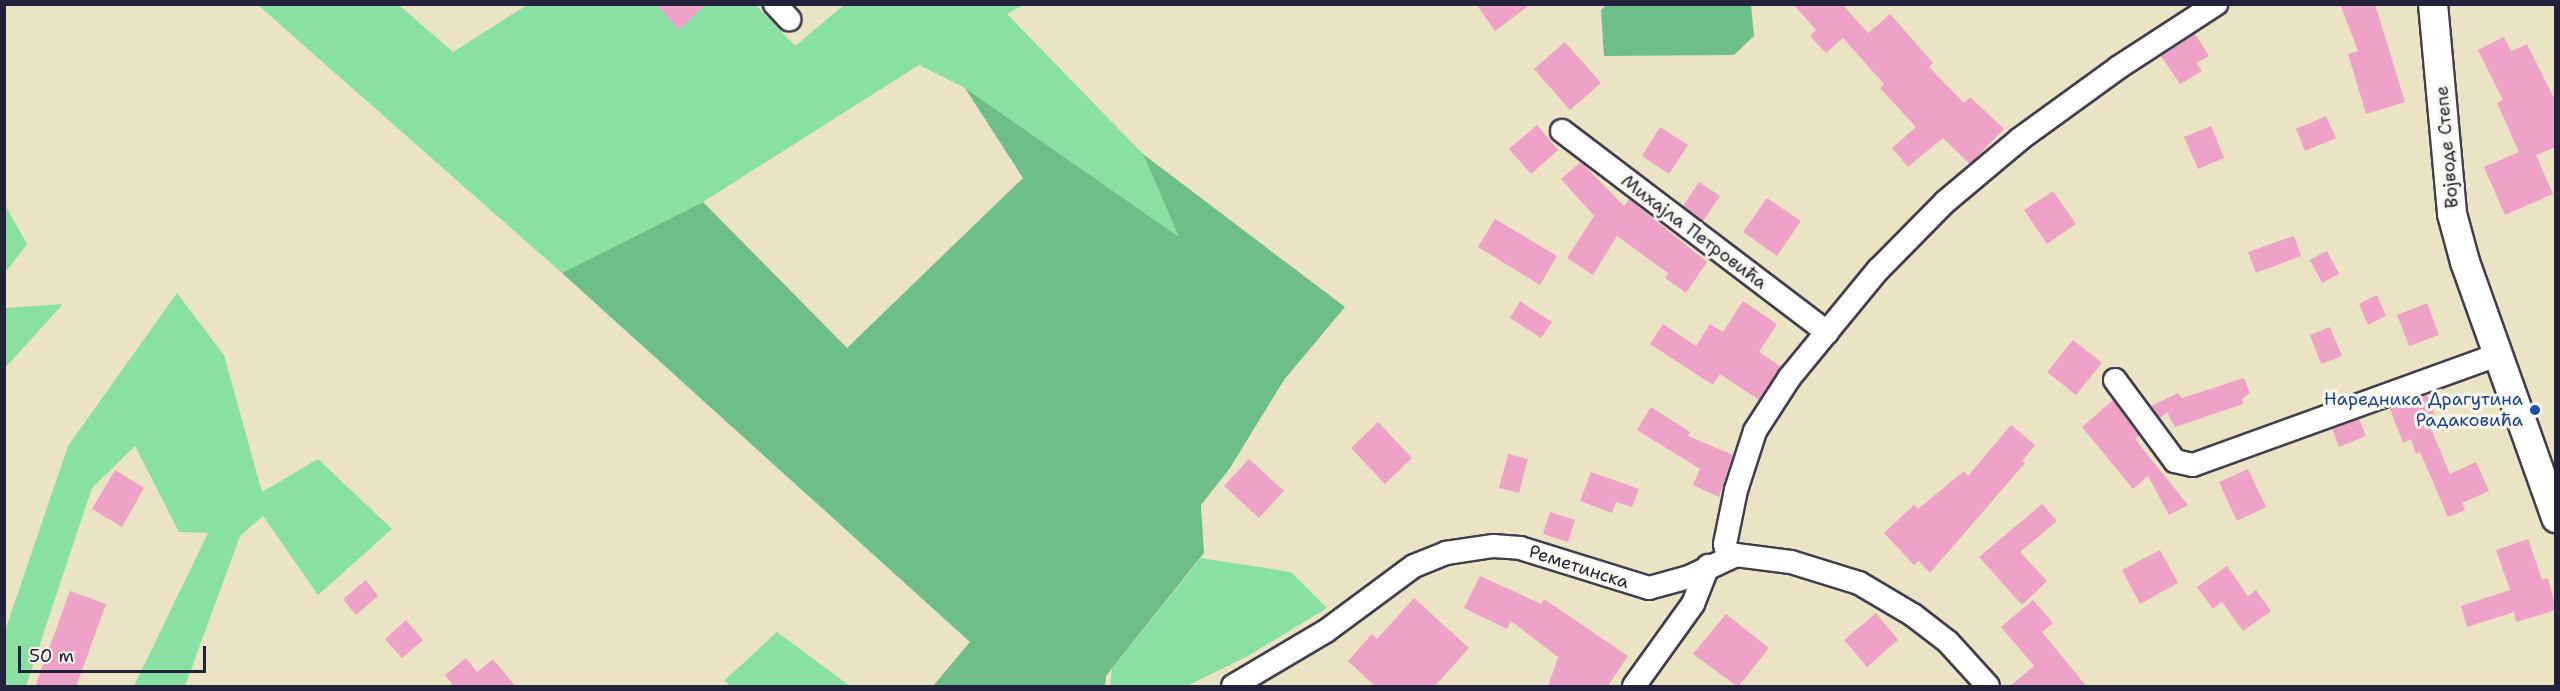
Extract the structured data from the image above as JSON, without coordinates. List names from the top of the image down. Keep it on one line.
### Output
{"streets":{"street":["Војводе Степе","Михајла Петровића","Реметинска"]},"places":["Наредника Драгутина Радаковића"],"scale_bar":"50 m"}
